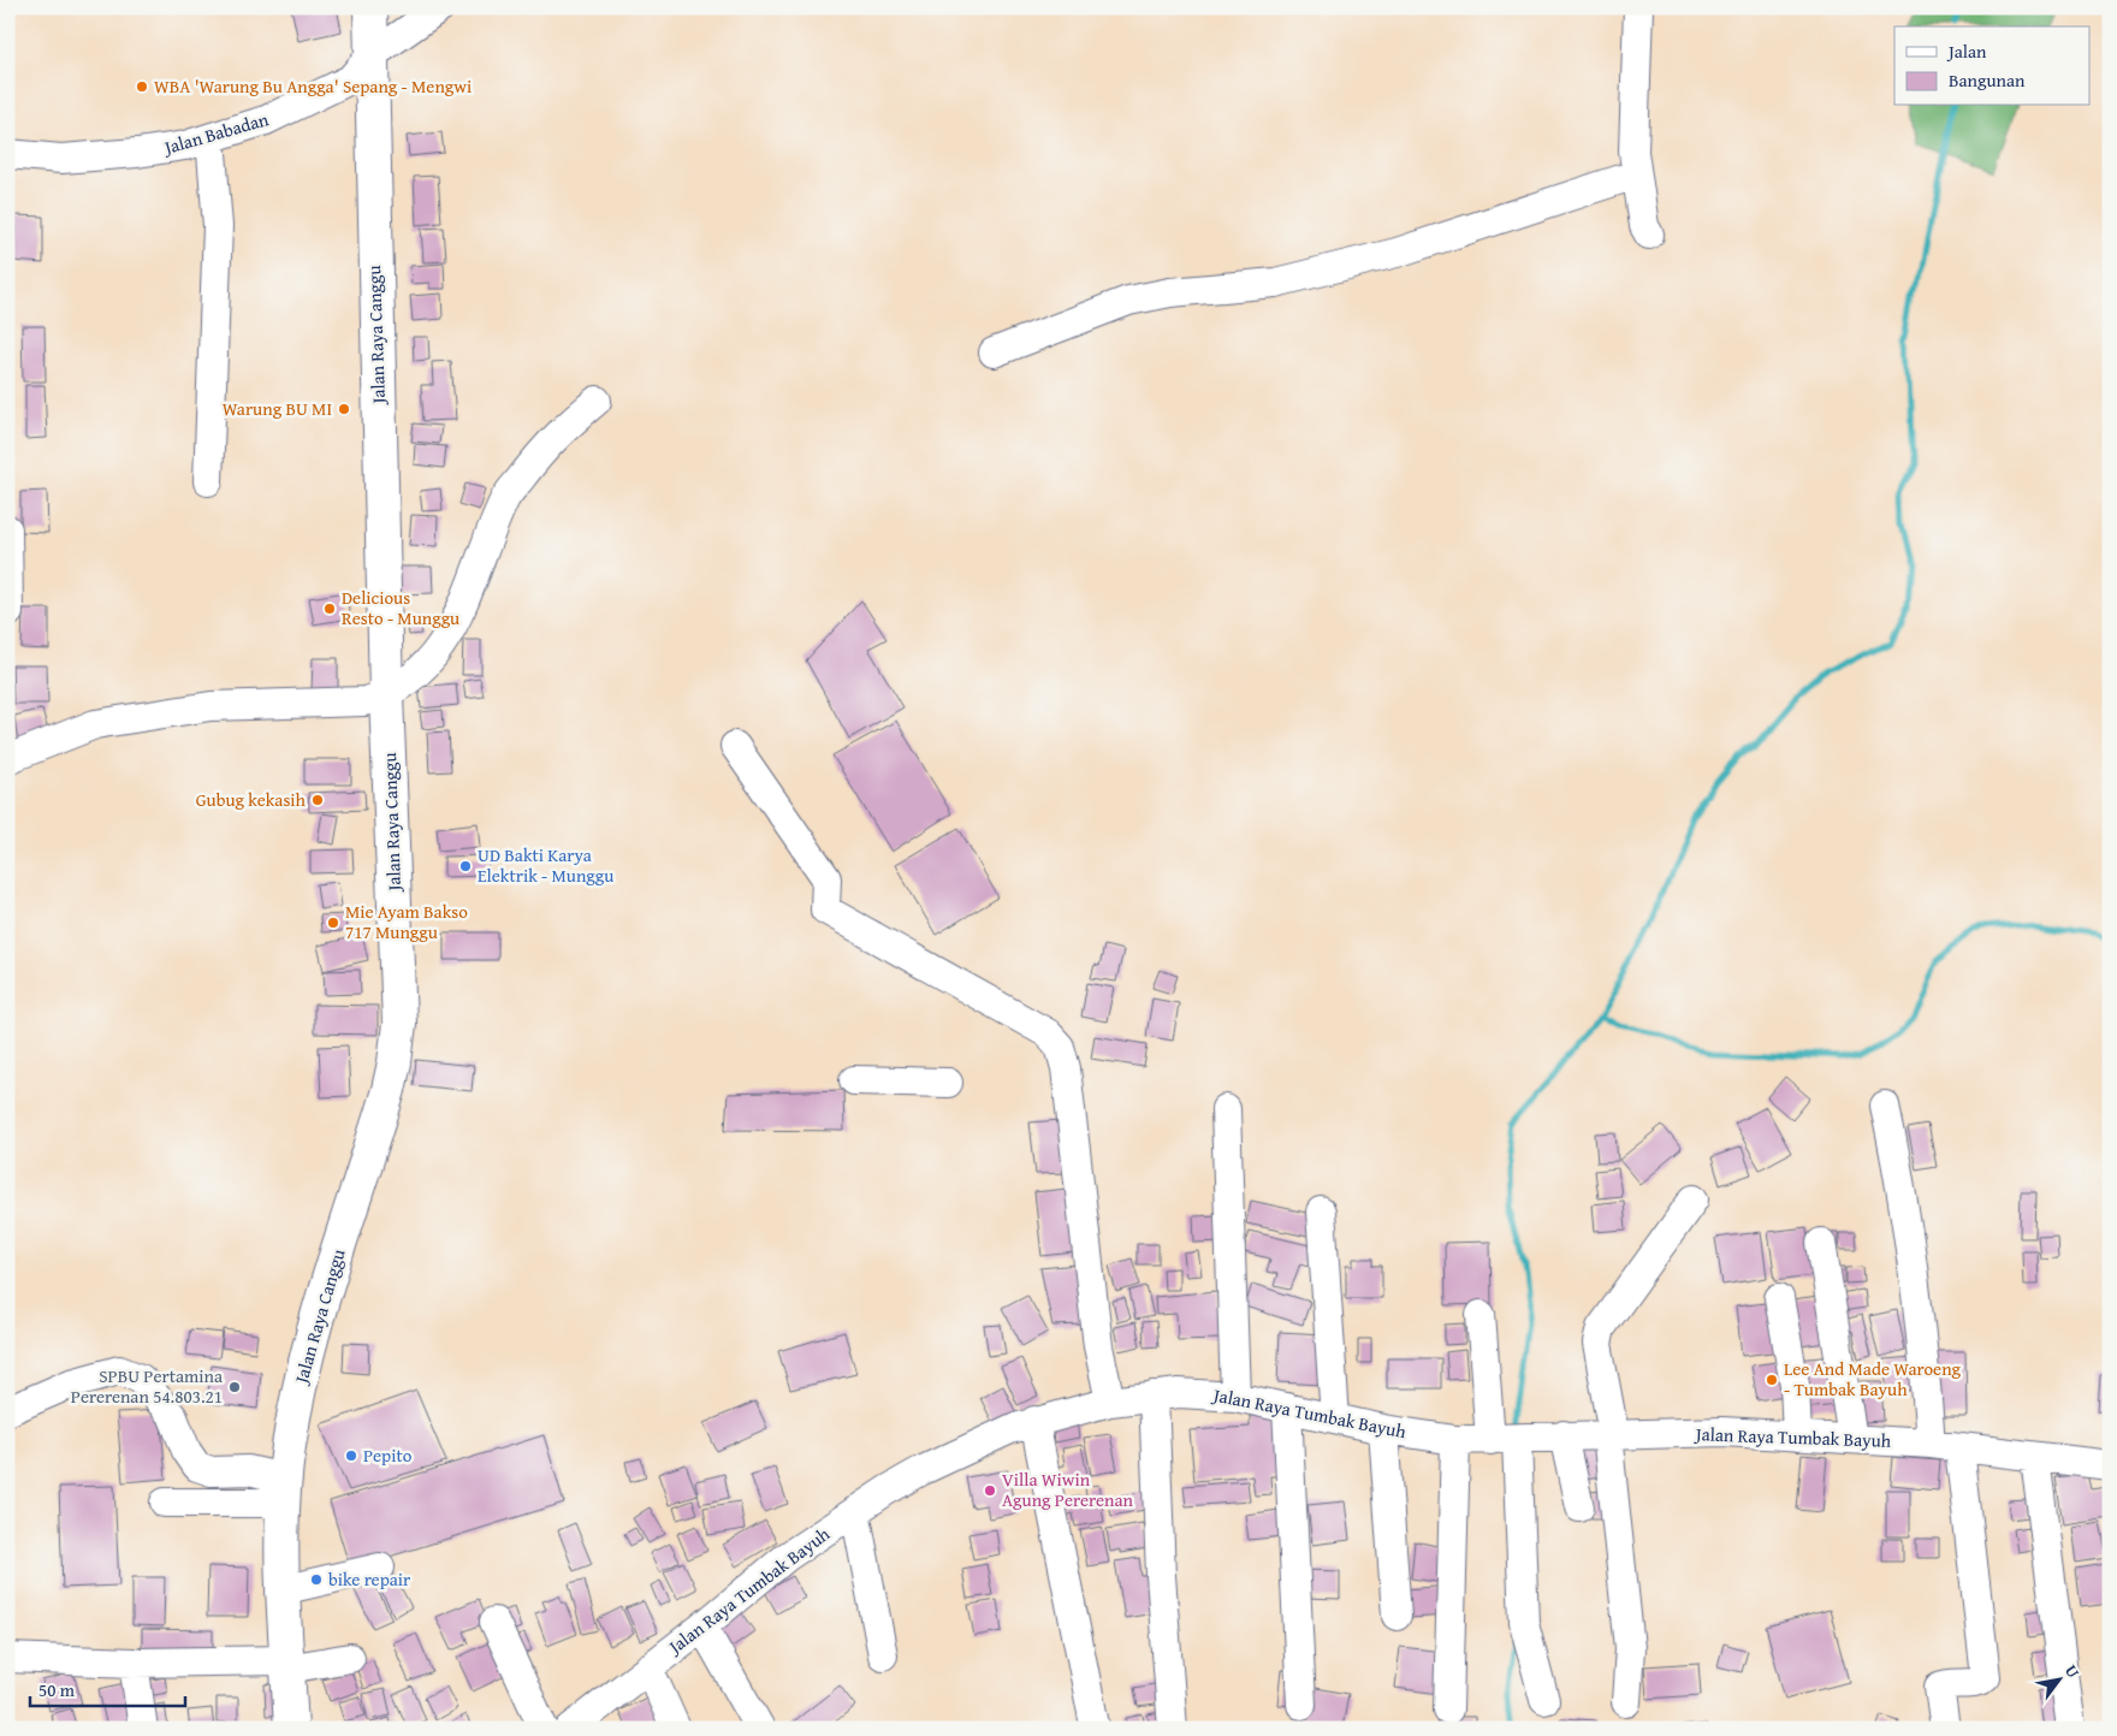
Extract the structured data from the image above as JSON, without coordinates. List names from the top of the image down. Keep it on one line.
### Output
{"streets":{"main road":["Jalan Raya Canggu"],"street":["Jalan Babadan","Jalan Raya Tumbak Bayuh"]},"crossings":[["Jalan Babadan","Jalan Raya Canggu"]],"places":["WBA 'Warung Bu Angga' Sepang - Mengwi","Warung BU MI","Delicious Resto - Munggu","Gubug kekasih","UD Bakti Karya Elektrik - Munggu","Mie Ayam Bakso 717 Munggu","Lee And Made Waroeng - Tumbak Bayuh","SPBU Pertamina Pererenan 54.803.21","Pepito","Villa Wiwin Agung Pererenan","bike repair"],"legend":["Jalan","Bangunan"],"scale_bar":"50 m","north":"top right"}
